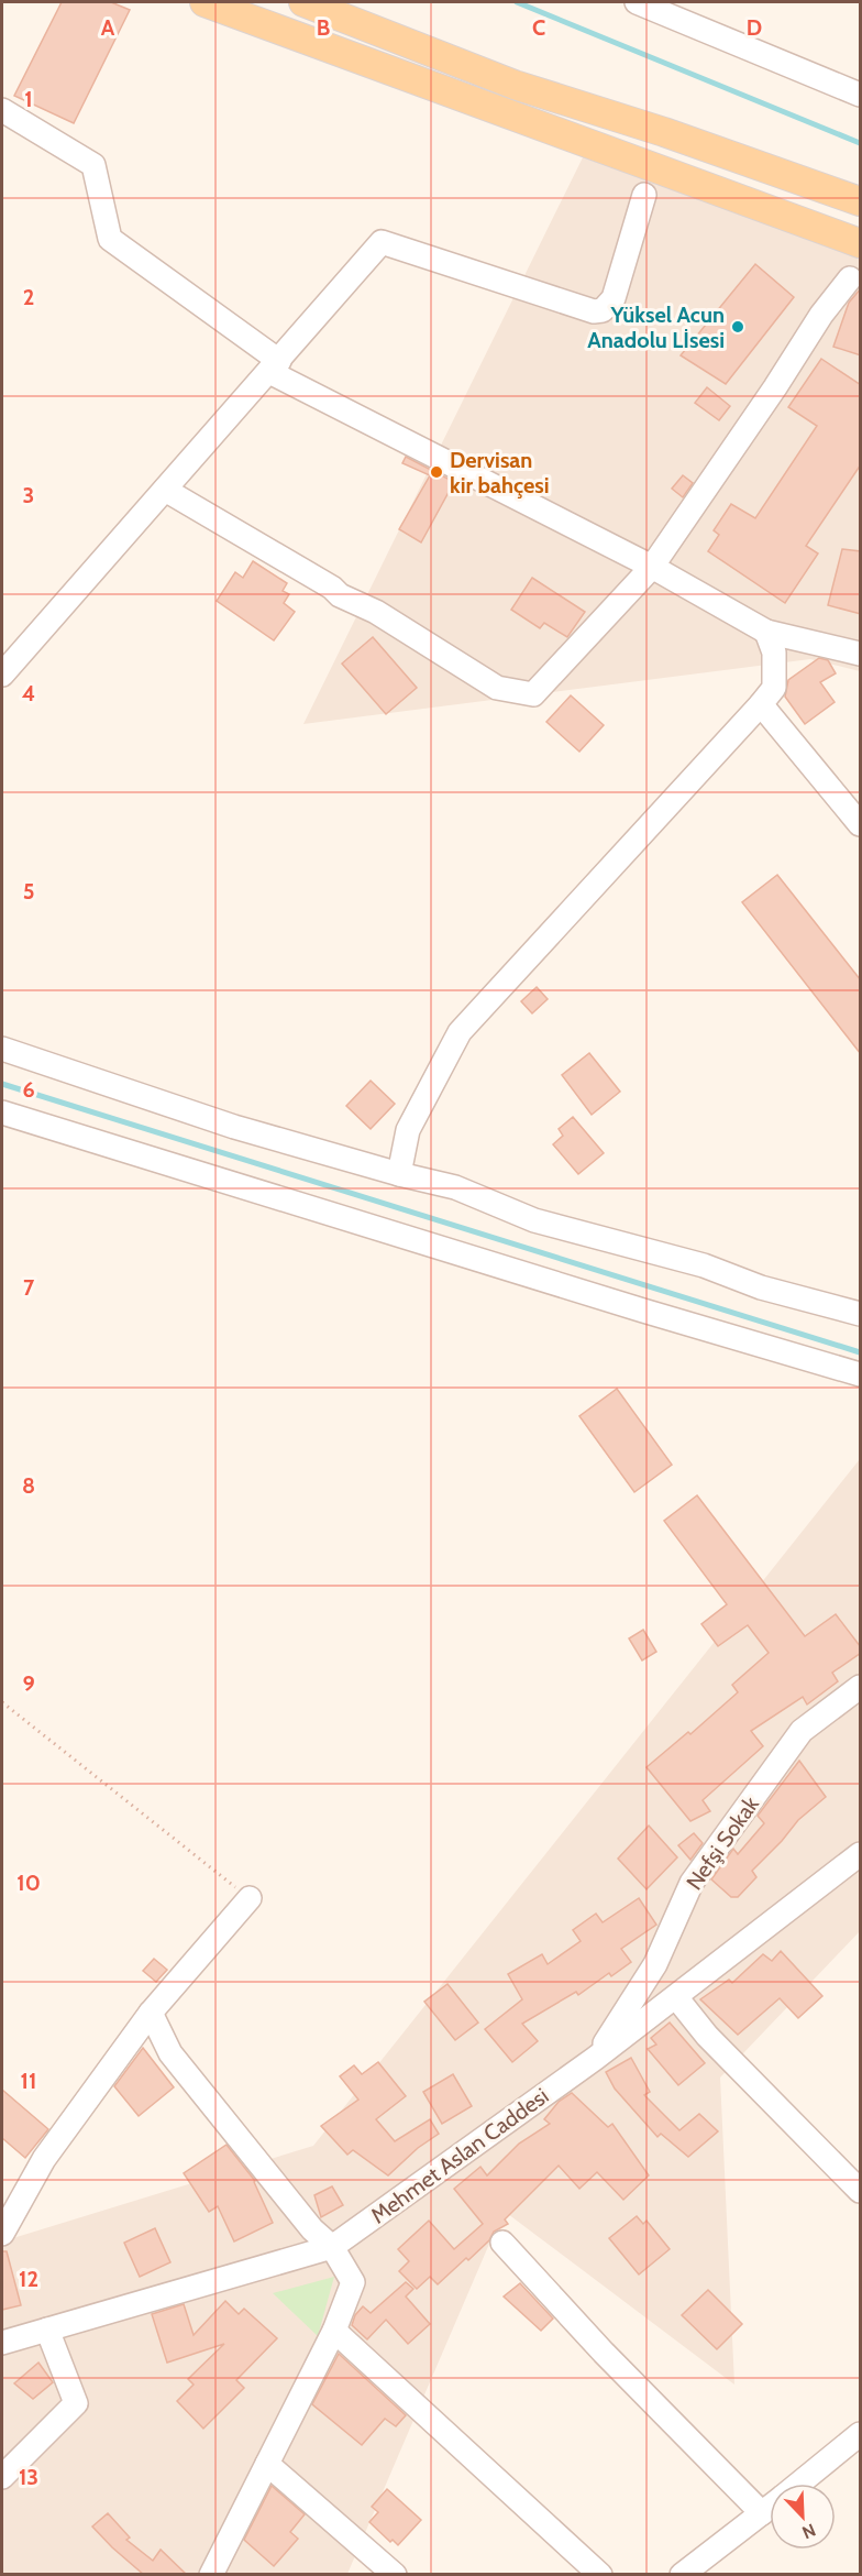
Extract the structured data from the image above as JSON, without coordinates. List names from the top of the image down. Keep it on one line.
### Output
{"streets":{"street":["Nefşi Sokak","Mehmet Aslan Caddesi"]},"crossings":[["Nefşi Sokak","Mehmet Aslan Caddesi"]],"places":["Yüksel Acun Anadolu Lİsesi","Dervisan kir bahçesi"],"north":"bottom right","grid":{"columns":["A","B","C","D"],"rows":["1","2","3","4","5","6","7","8","9","10","11","12","13"]}}
